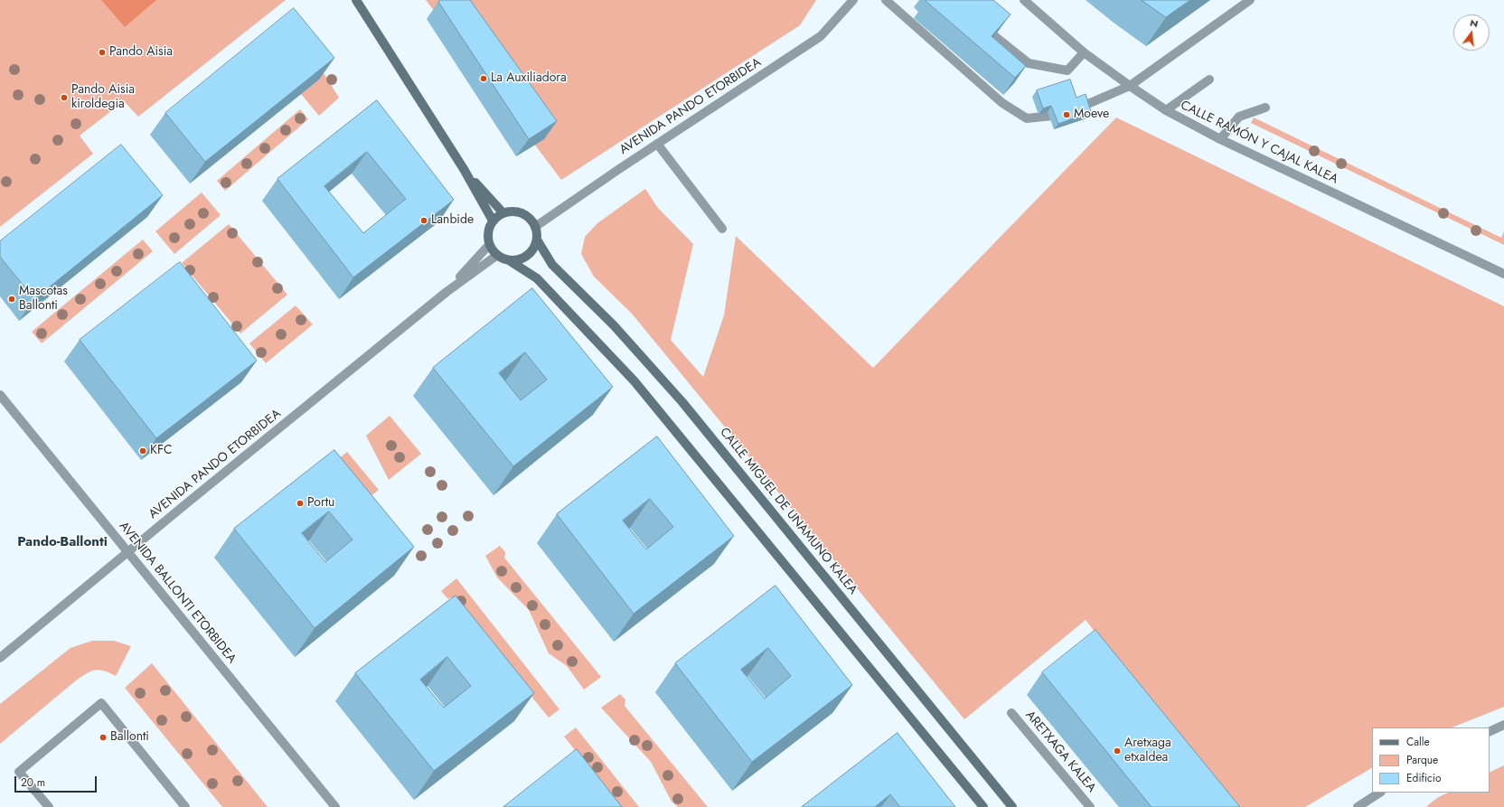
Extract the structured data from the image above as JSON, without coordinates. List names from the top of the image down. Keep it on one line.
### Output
{"streets":{"street":["AVENIDA PANDO ETORBIDEA","CALLE RAMÓN Y CAJAL KALEA","CALLE MIGUEL DE UNAMUNO KALEA","AVENIDA BALLONTI ETORBIDEA","ARETXAGA KALEA"]},"crossings":[["AVENIDA PANDO ETORBIDEA","CALLE MIGUEL DE UNAMUNO KALEA"],["AVENIDA PANDO ETORBIDEA","AVENIDA BALLONTI ETORBIDEA"]],"districts":["Pando-Ballonti"],"places":["Pando Aisia","La Auxiliadora","Pando Aisia kiroldegia","Moeve","Lanbide","Mascotas Ballonti","KFC","Portu","Ballonti","Aretxaga etxaldea"],"legend":["Calle","Parque","Edificio"],"scale_bar":"20 m","north":"top"}
